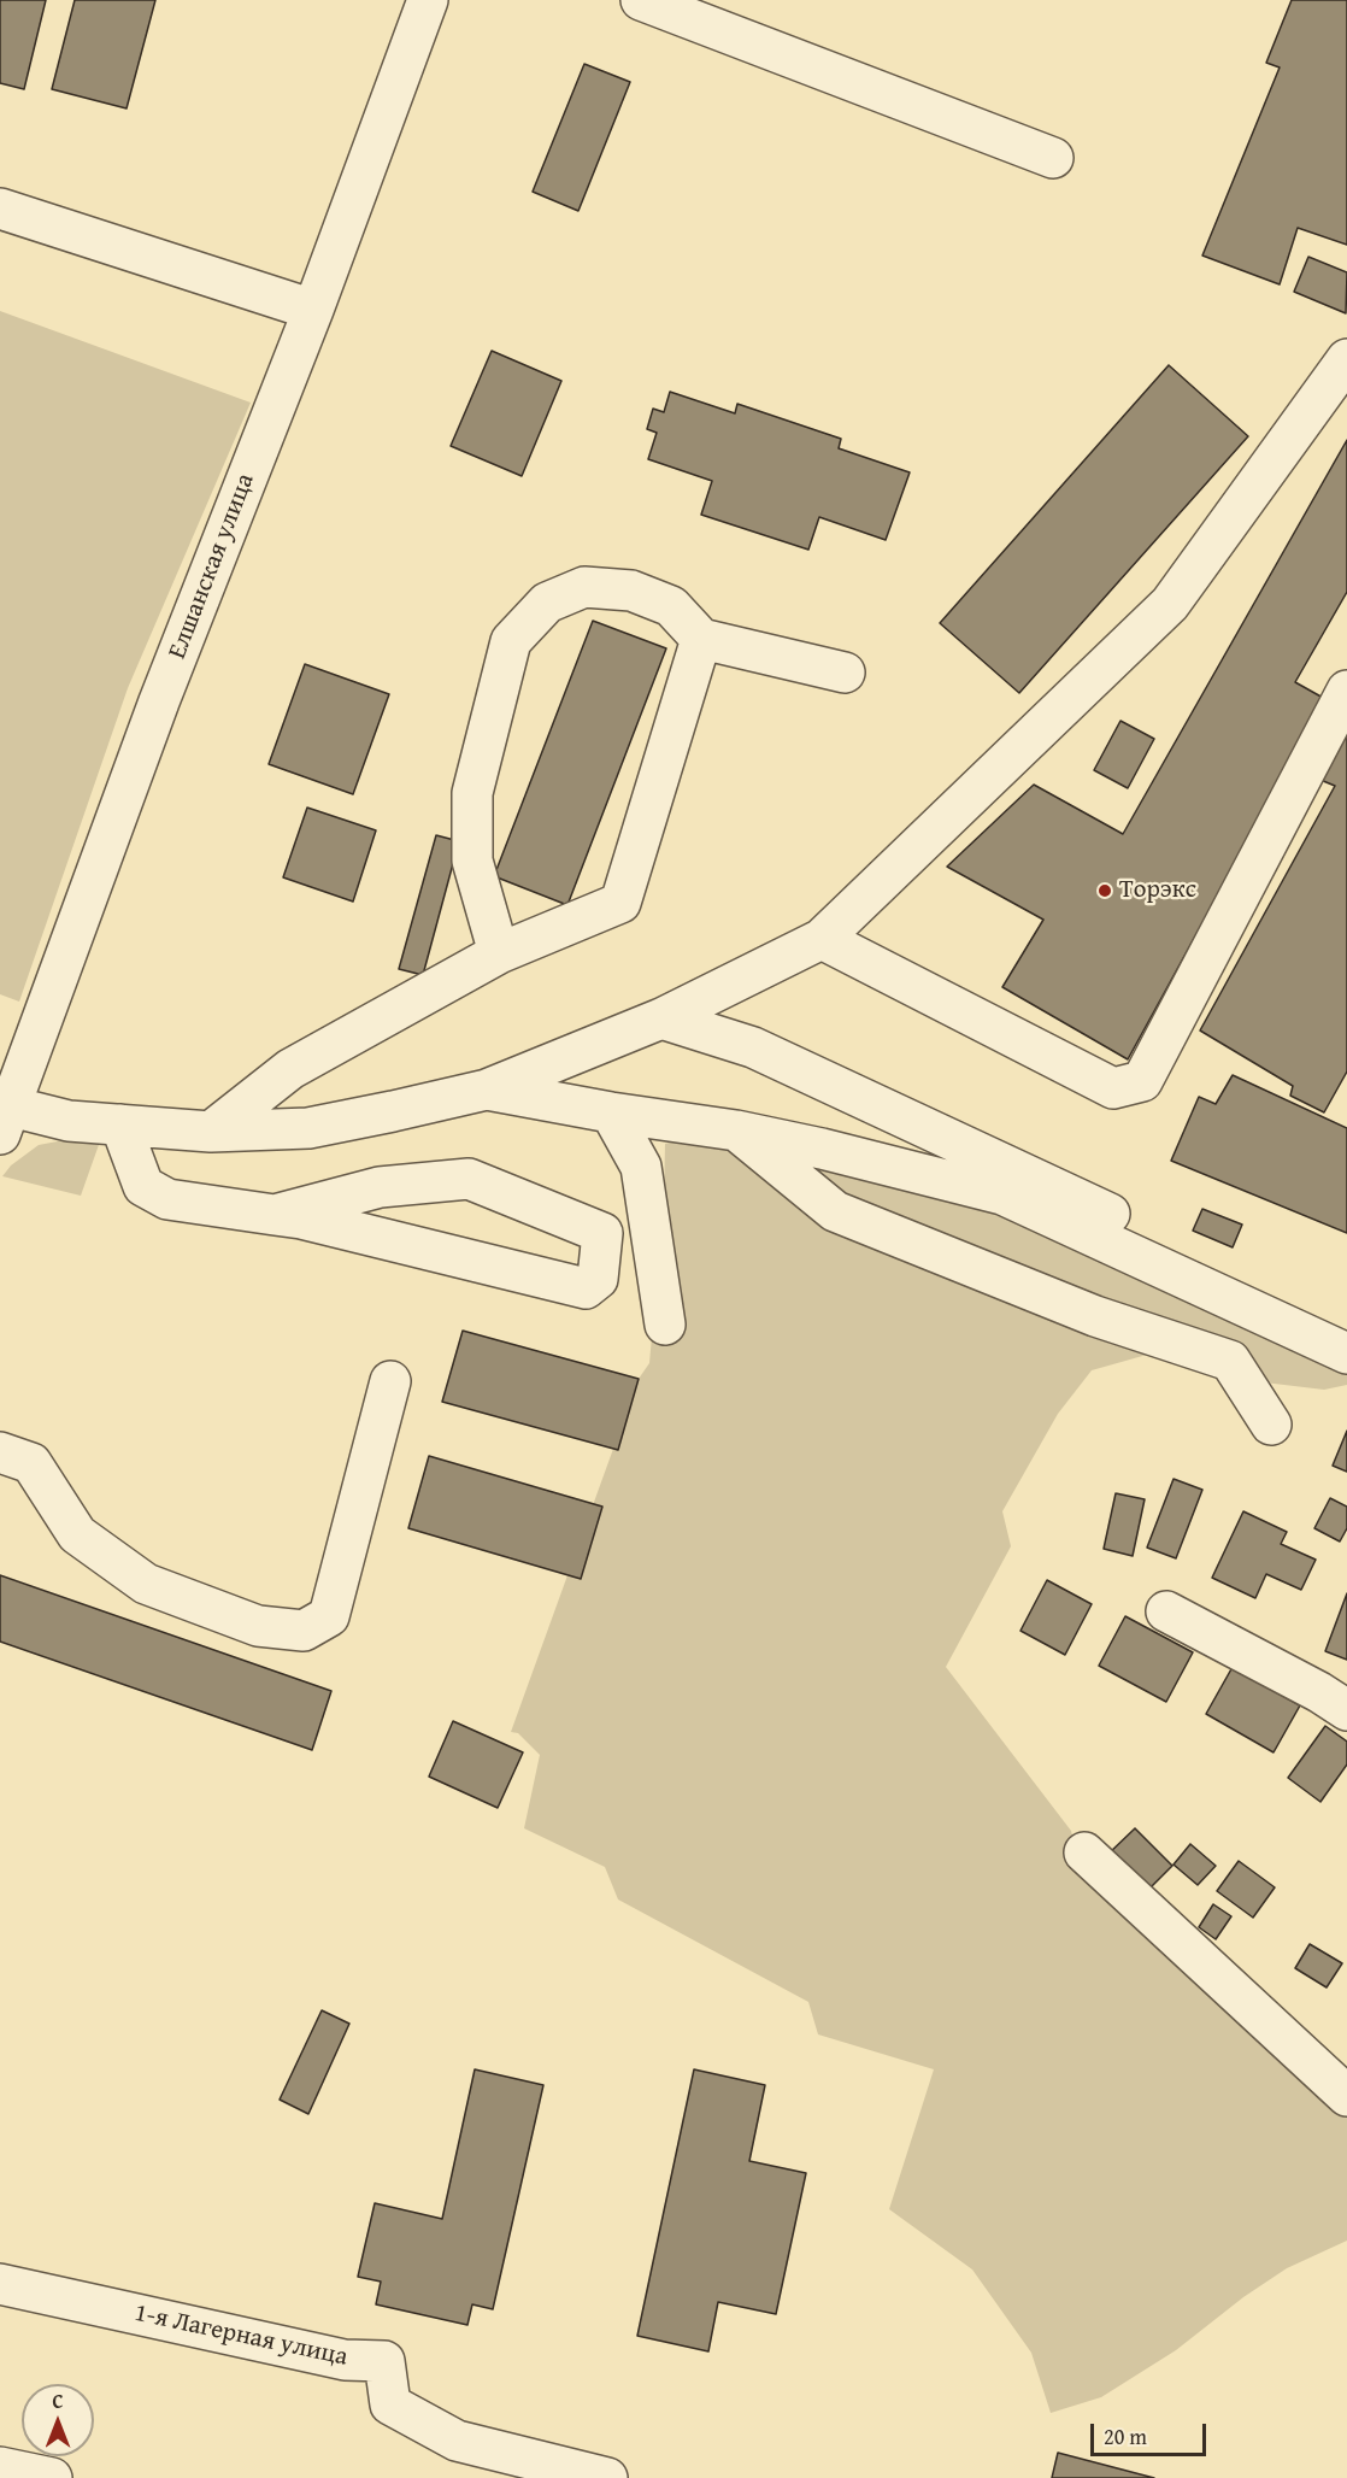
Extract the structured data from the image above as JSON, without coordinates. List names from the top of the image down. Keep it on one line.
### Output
{"streets":{"street":["Елшанская улица","1-я Лагерная улица"]},"places":["Торэкс"],"scale_bar":"20 m","north":"top"}
